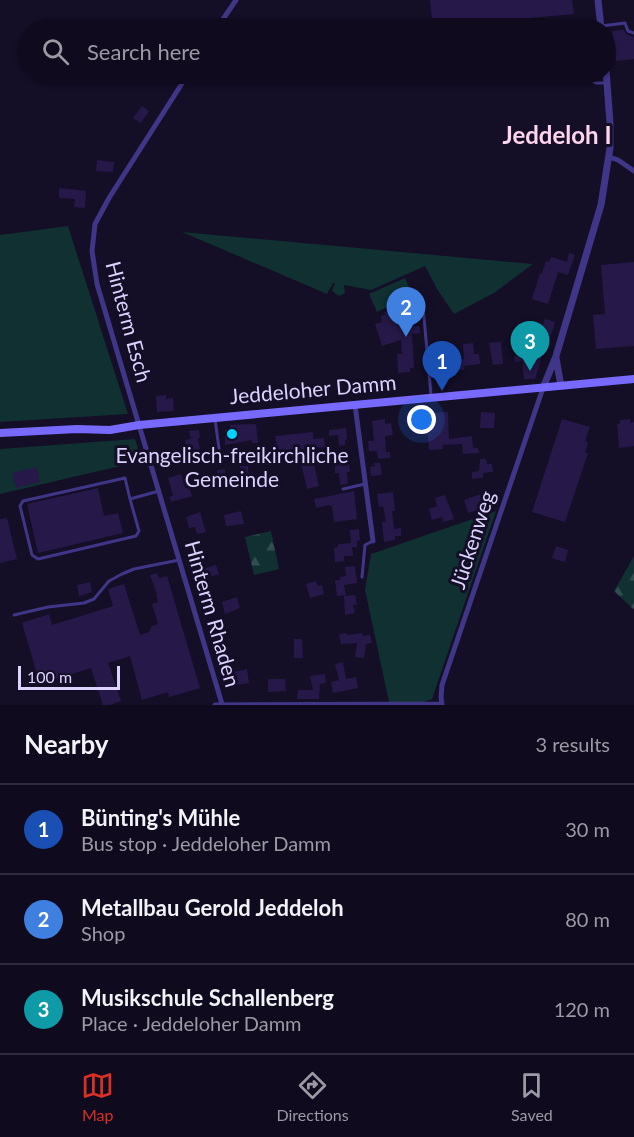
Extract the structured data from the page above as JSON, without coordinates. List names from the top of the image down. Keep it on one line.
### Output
{"streets":{"main road":["Jeddeloher Damm"],"street":["Hinterm Esch","Jückenweg","Hinterm Rhaden"]},"crossings":[["Hinterm Esch","Jeddeloher Damm"],["Hinterm Esch","Hinterm Rhaden"],["Jeddeloher Damm","Jückenweg"],["Jeddeloher Damm","Hinterm Rhaden"],["Jückenweg","Hinterm Rhaden"]],"districts":["Jeddeloh I"],"places":["Evangelisch-freikirchliche Gemeinde"],"scale_bar":"100 m","page":{"search":"Search here","pins":["2","3","1"],"scale":"100 m","heading":["Nearby","3 results"],"list":[{"mark":"1","name":"Bünting's Mühle","note":"Bus stop · Jeddeloher Damm","value":"30 m"},{"mark":"2","name":"Metallbau Gerold Jeddeloh","note":"Shop","value":"80 m"},{"mark":"3","name":"Musikschule Schallenberg","note":"Place · Jeddeloher Damm","value":"120 m"}],"nav":["Map","Directions","Saved"]}}
